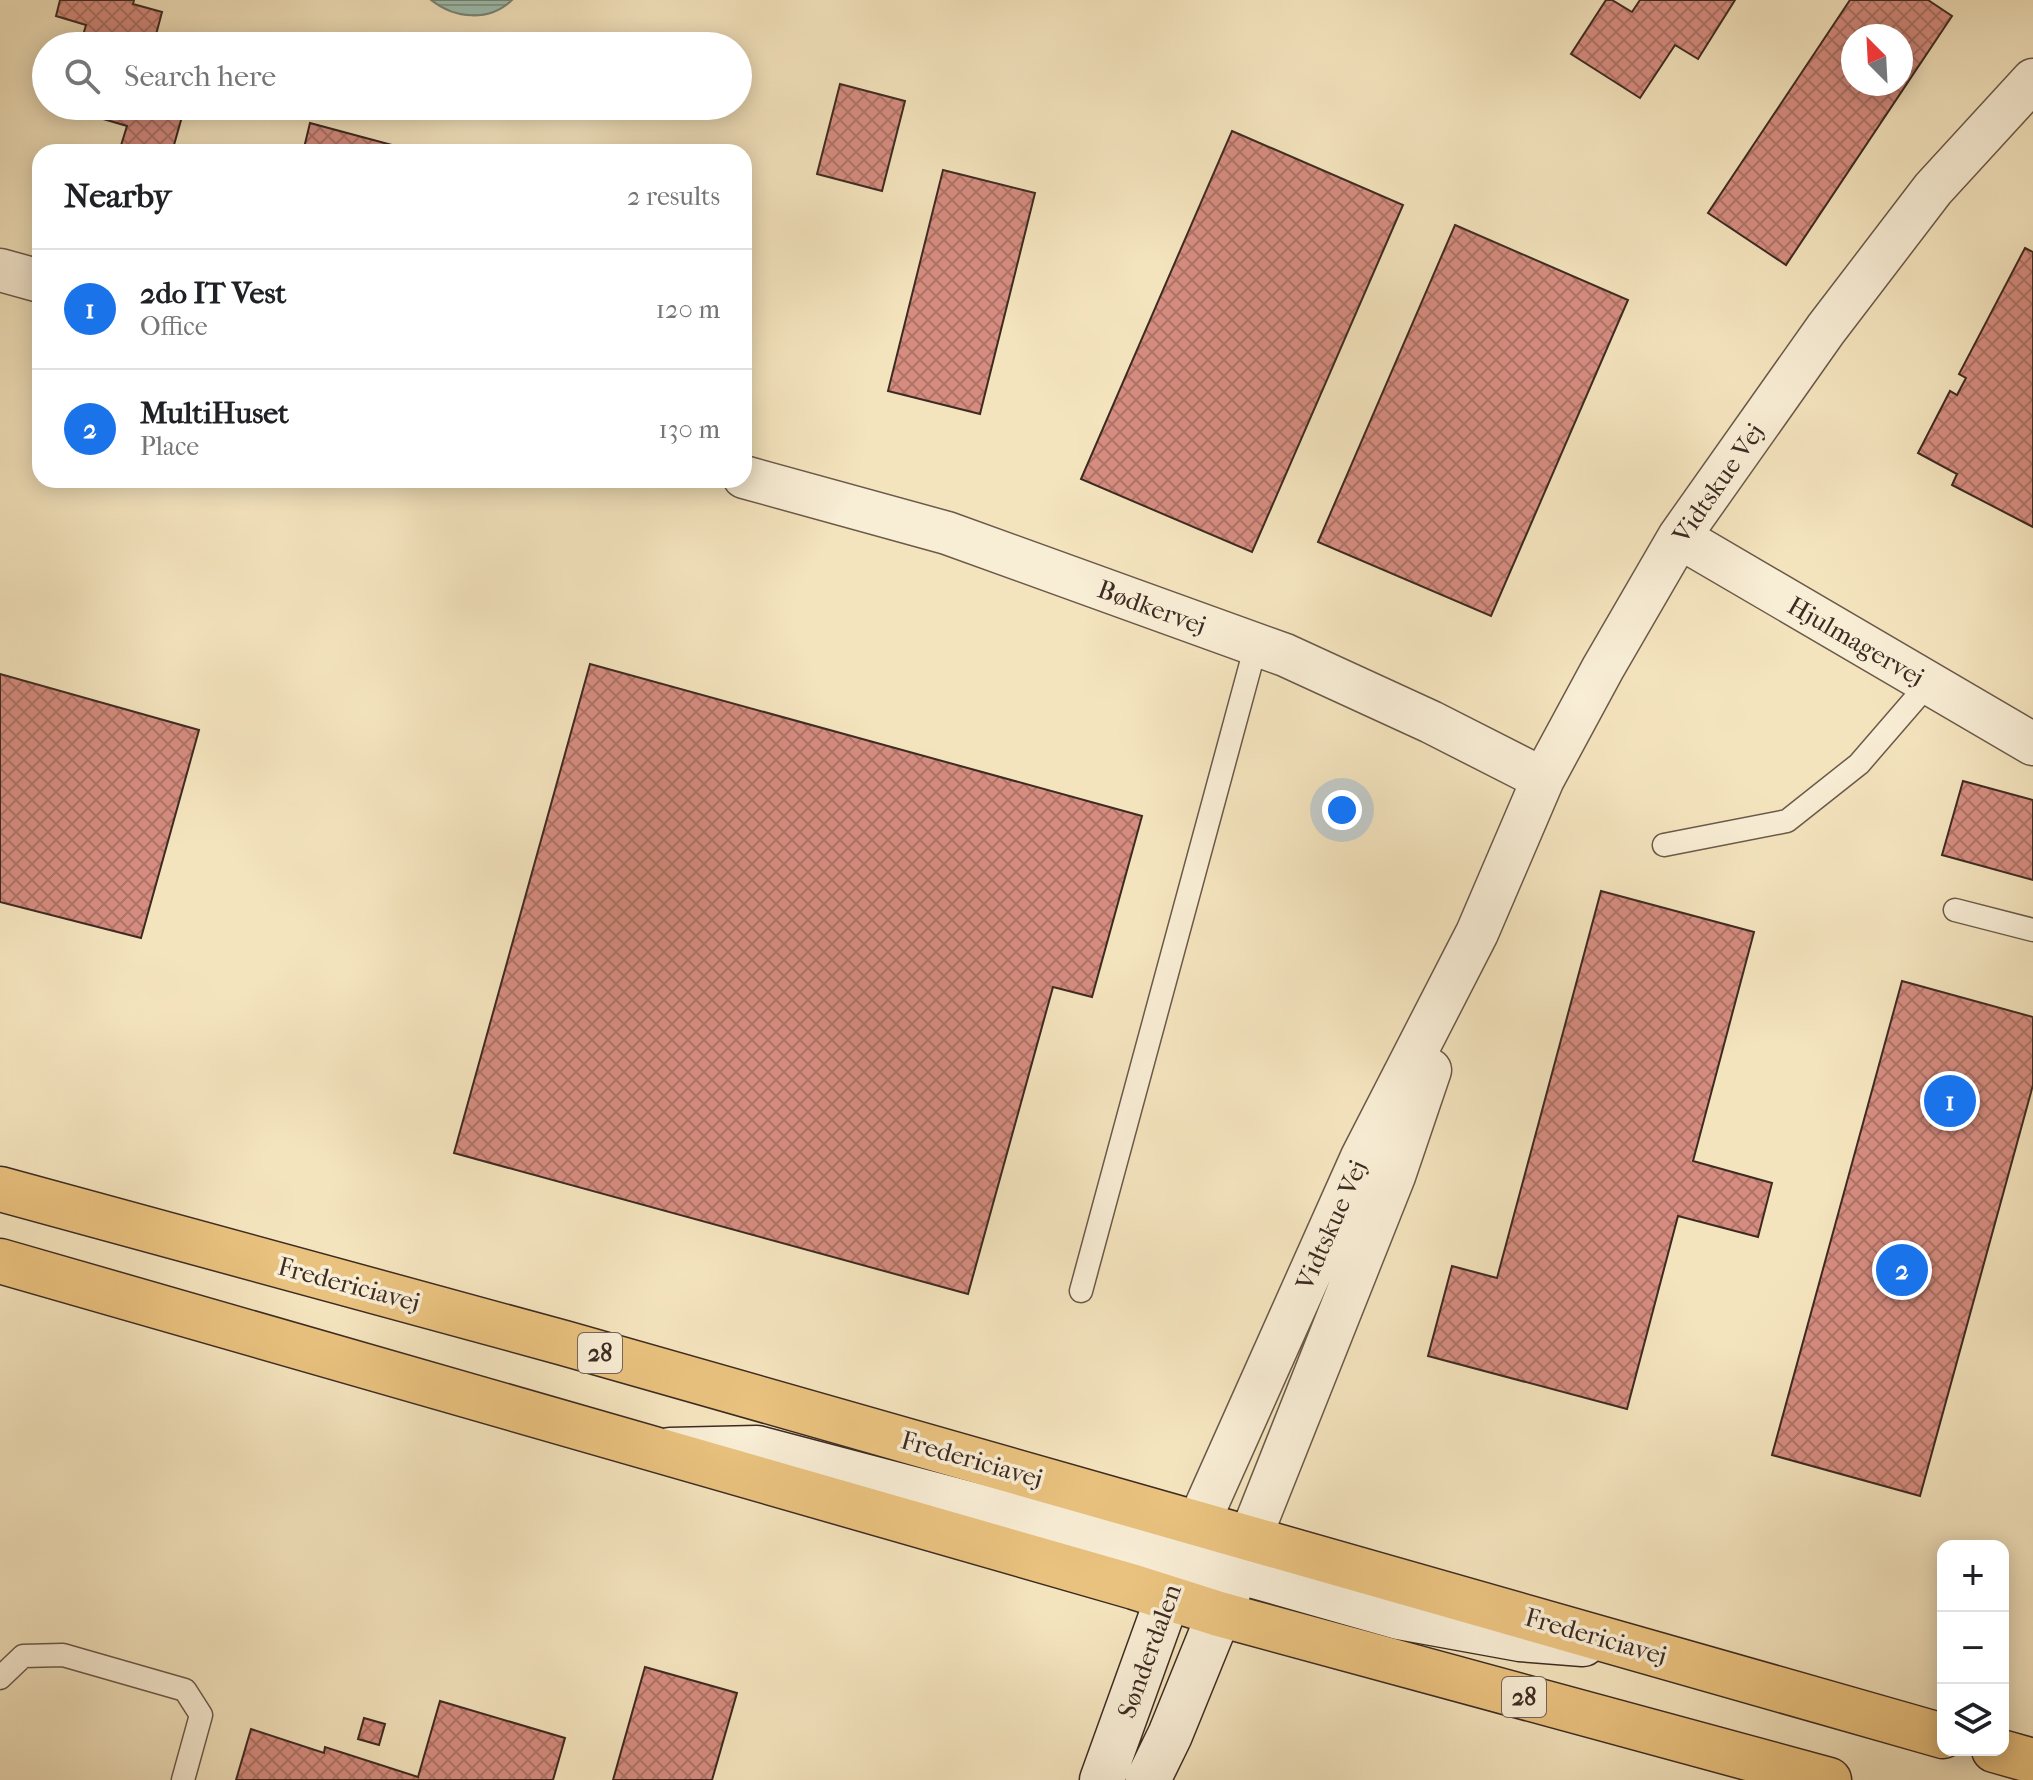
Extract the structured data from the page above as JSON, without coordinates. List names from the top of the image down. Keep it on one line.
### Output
{"streets":{"main road":["Fredericiavej","28"],"street":["Vidtskue Vej","Bødkervej","Hjulmagervej","Sønderdalen"]},"crossings":[["Vidtskue Vej","Bødkervej"],["Vidtskue Vej","Hjulmagervej"],["Vidtskue Vej","Fredericiavej"],["Vidtskue Vej","Sønderdalen"],["Fredericiavej","Sønderdalen"]],"north":"top left","page":{"search":"Search here","heading":["Nearby","2 results"],"list":[{"mark":"1","name":"2do IT Vest","note":"Office","value":"120 m"},{"mark":"2","name":"MultiHuset","note":"Place","value":"130 m"}],"pins":["1","2"],"map_buttons":["+","−"]}}
